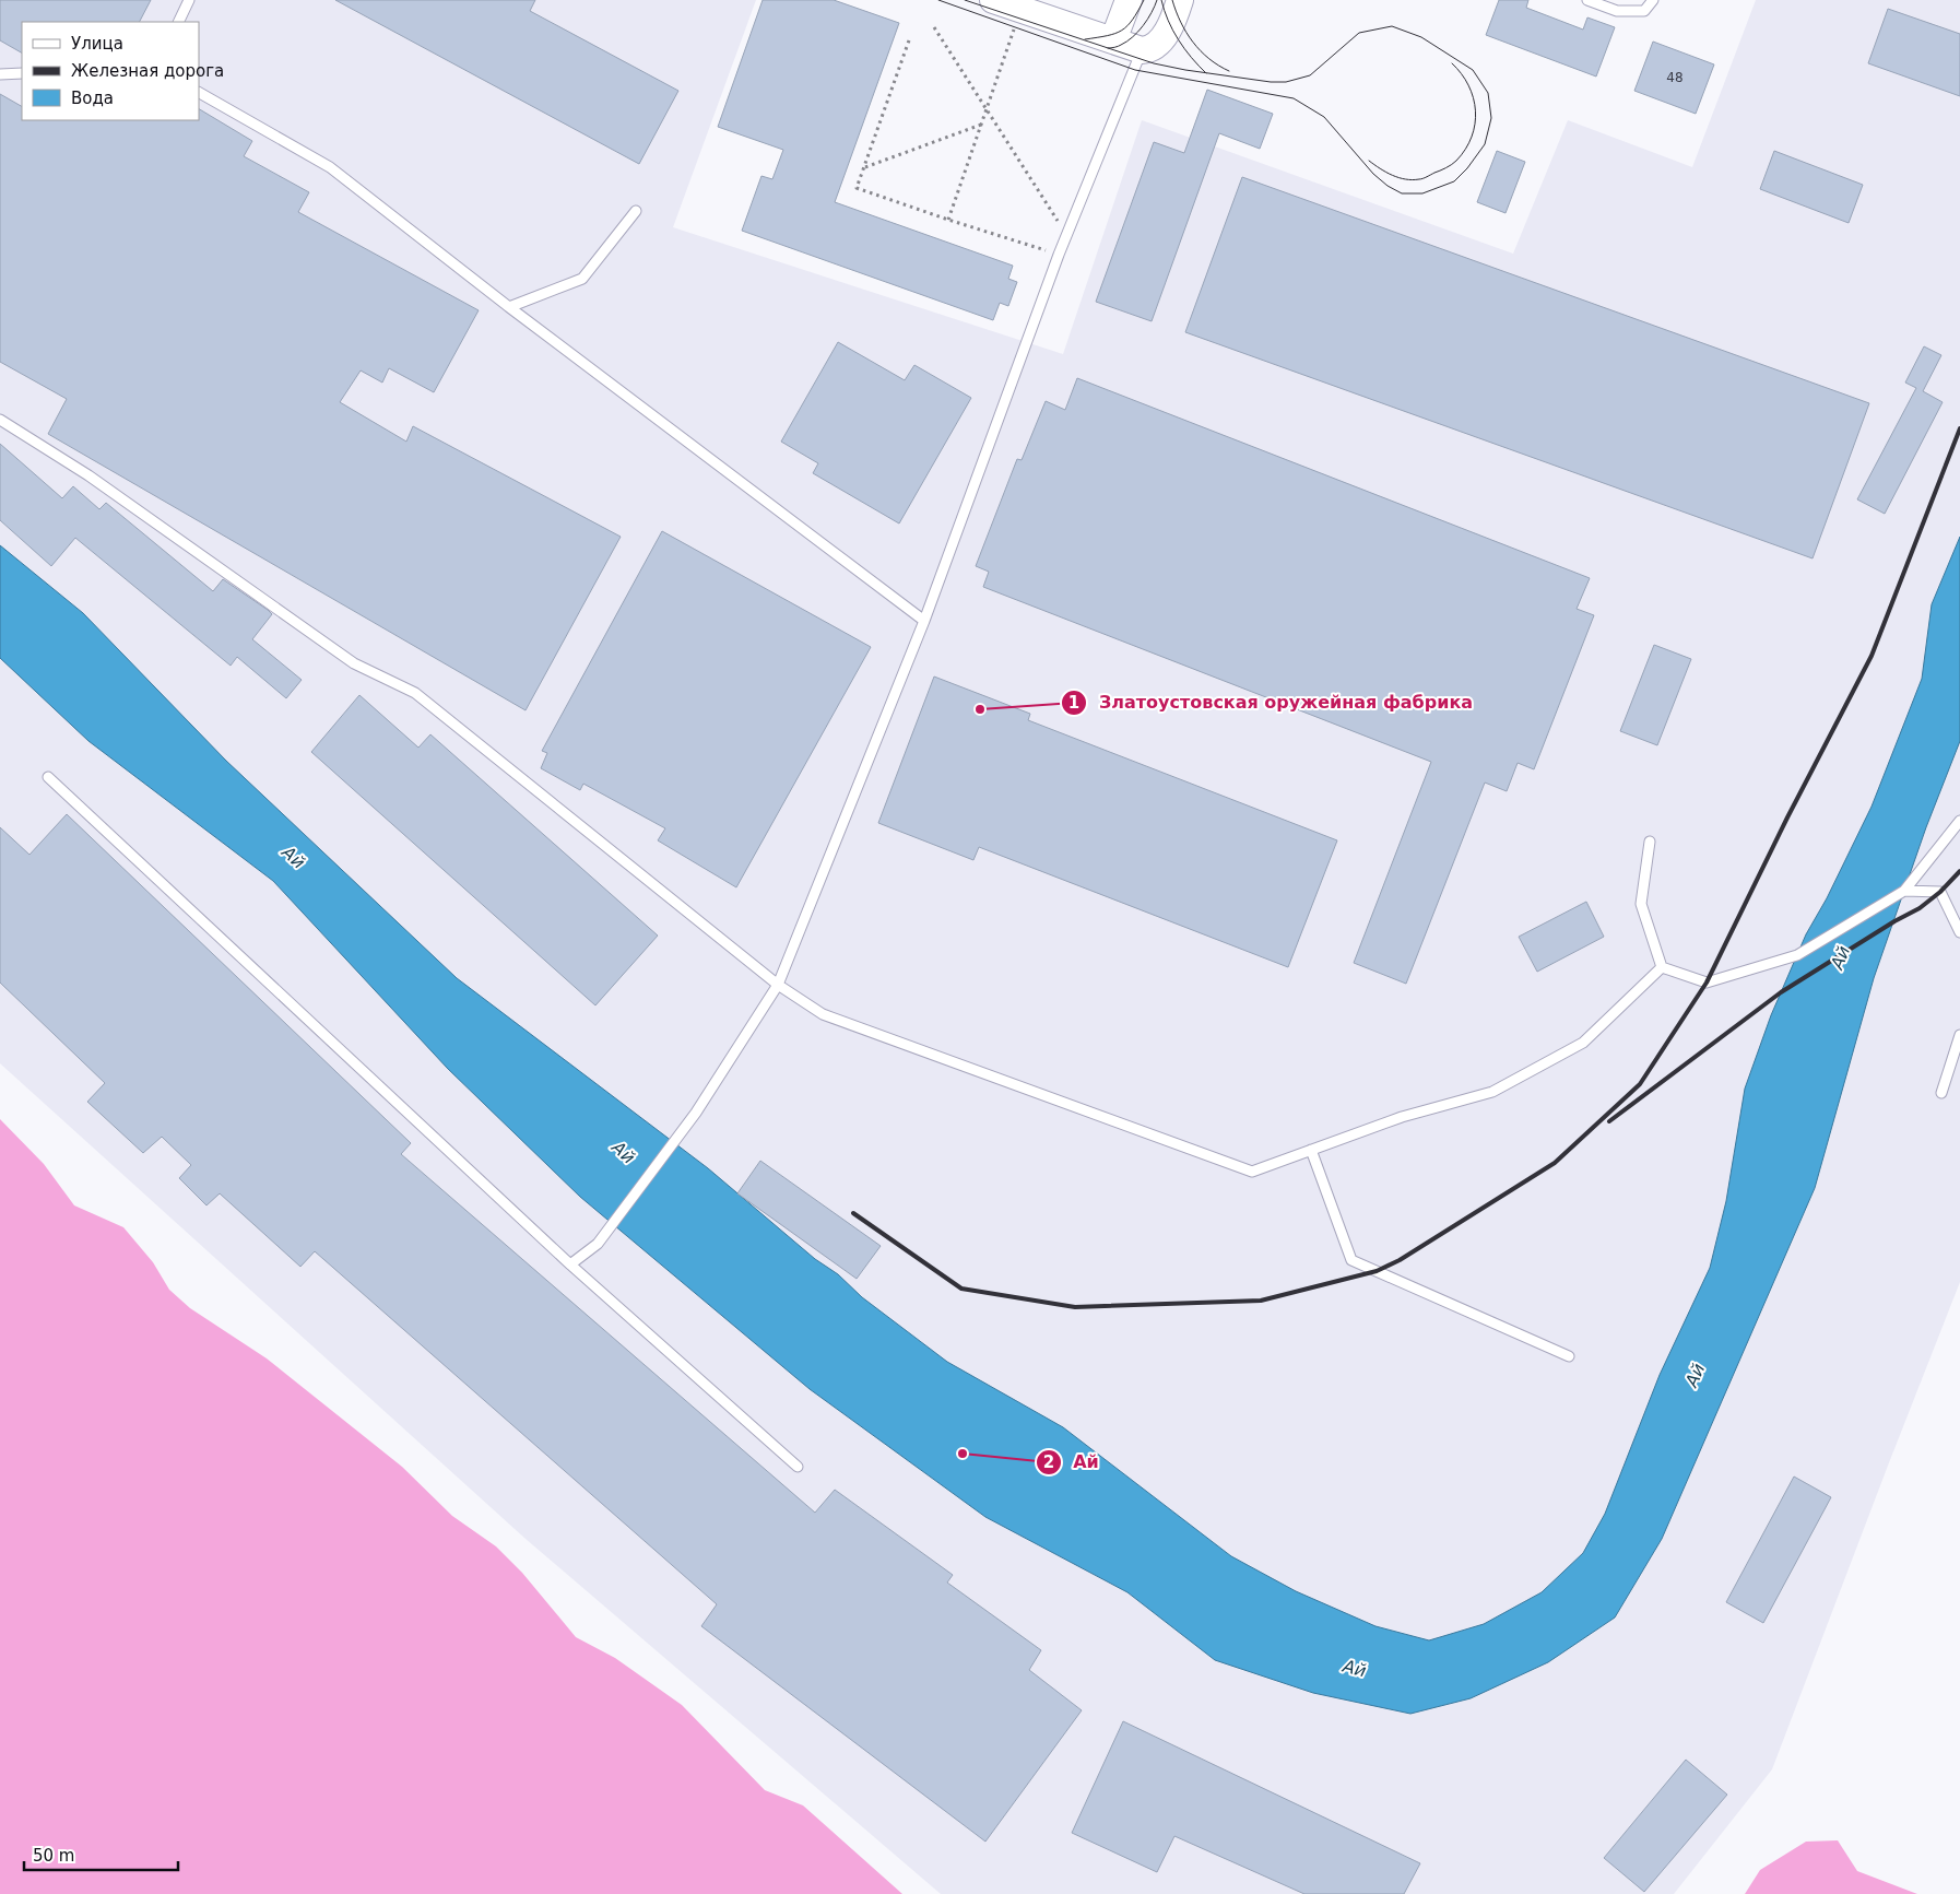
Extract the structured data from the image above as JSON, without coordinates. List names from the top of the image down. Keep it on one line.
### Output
{"water":["Ай"],"places":["Златоустовская оружейная фабрика","Ай"],"house_numbers":["48"],"legend":["Улица","Железная дорога","Вода"],"scale_bar":"50 m"}
